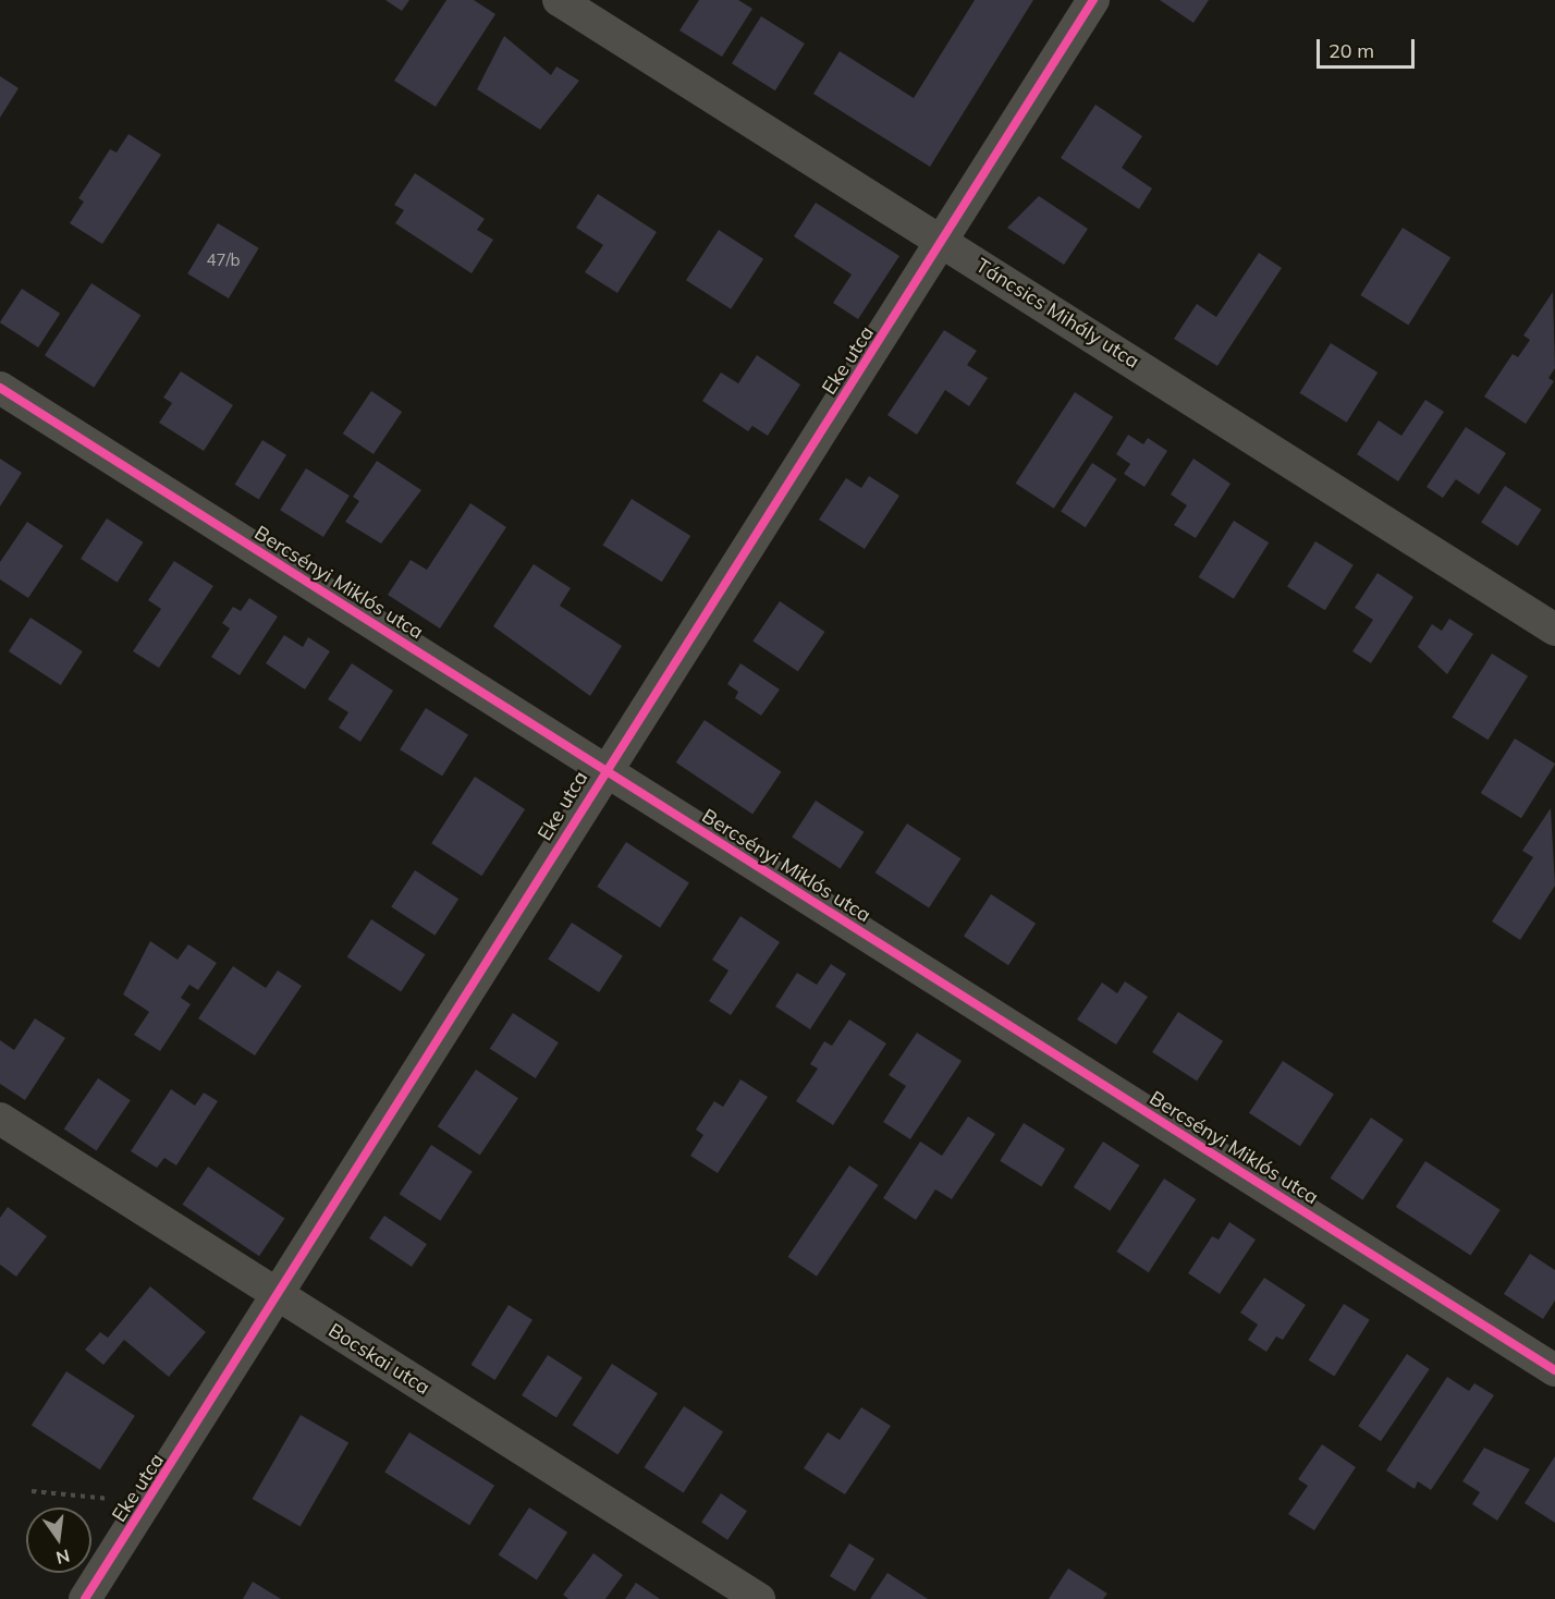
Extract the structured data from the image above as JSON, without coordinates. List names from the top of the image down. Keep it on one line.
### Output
{"streets":{"street":["Táncsics Mihály utca","Eke utca","Bercsényi Miklós utca","Bocskai utca"]},"crossings":[["Táncsics Mihály utca","Eke utca"],["Eke utca","Bercsényi Miklós utca"],["Eke utca","Bocskai utca"]],"house_numbers":["47/b"],"scale_bar":"20 m","north":"bottom"}
